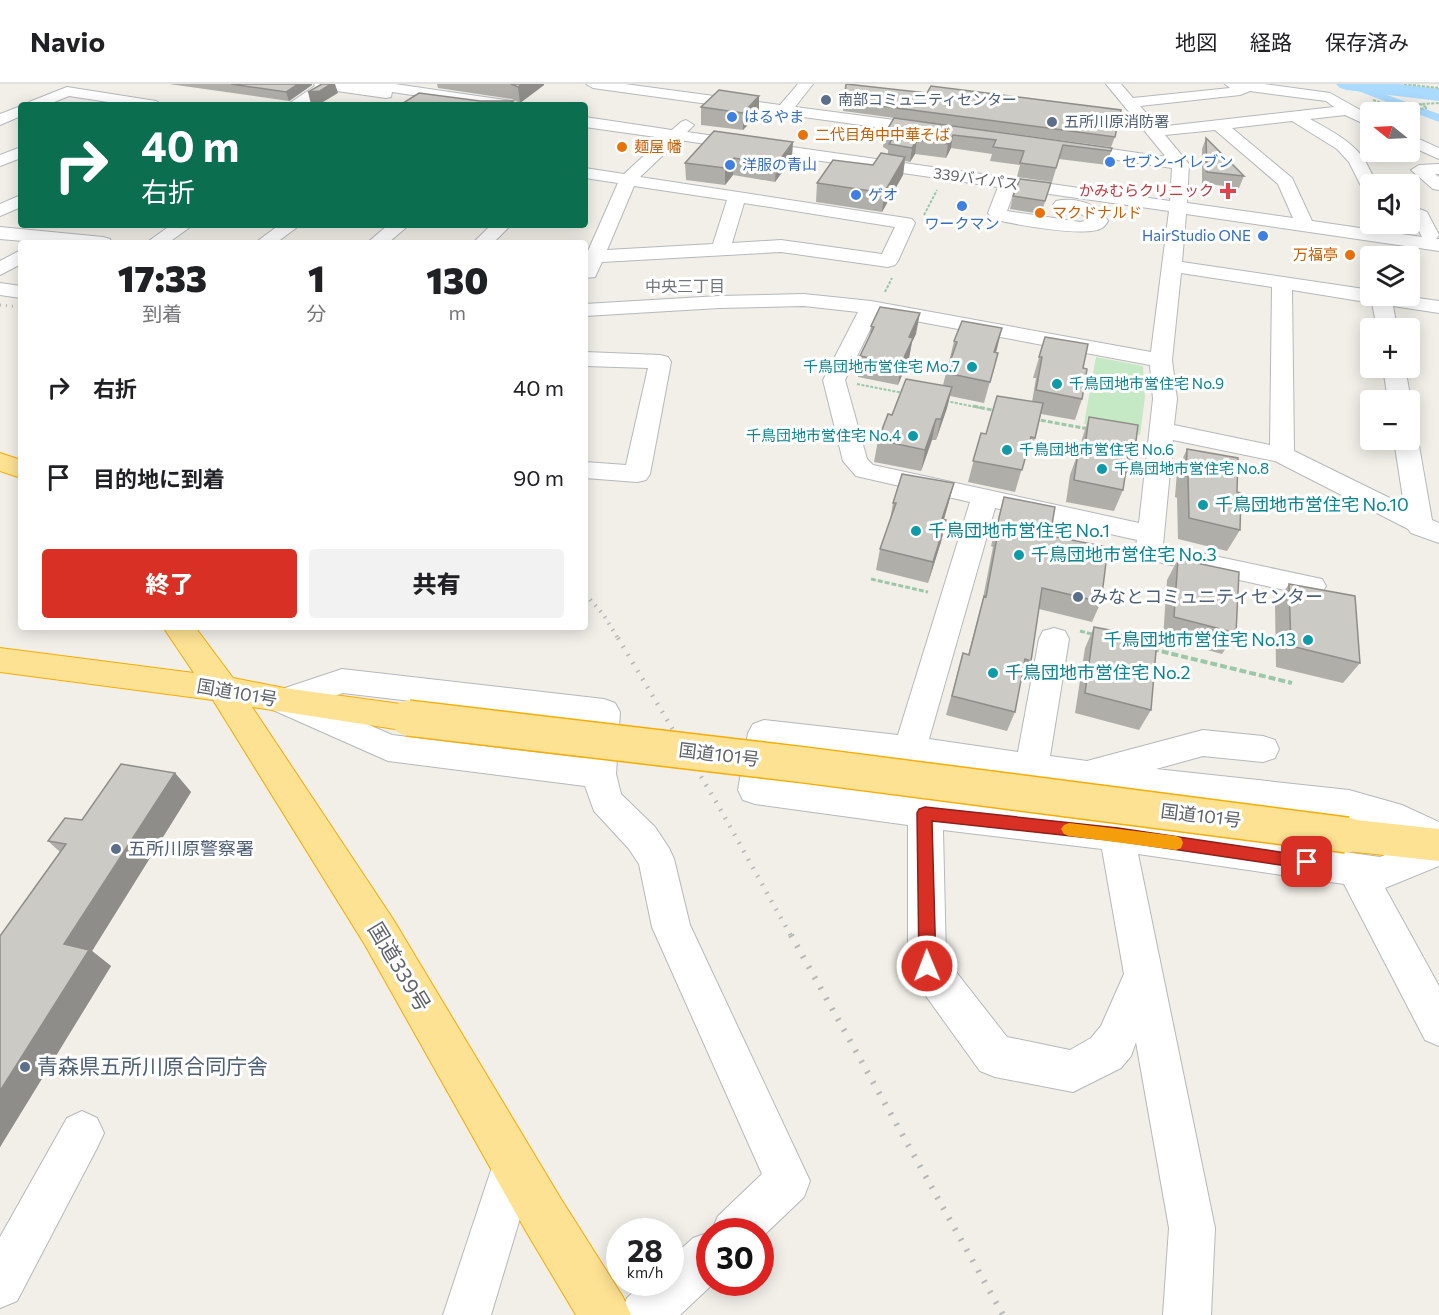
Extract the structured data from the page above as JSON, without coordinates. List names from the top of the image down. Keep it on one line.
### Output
{"streets":{"highway":["国道101号","国道339号"],"street":["339バイパス"]},"crossings":[["国道101号","国道339号"]],"districts":["中央三丁目"],"places":{"other":["南部コミュニティセンター","はるやま","五所川原消防署","二代目角中中華そば","麺屋 幡","セブン-イレブン","洋服の青山","ゲオ","ワークマン","マクドナルド","HairStudio ONE","万福亭","千鳥団地市営住宅 Mo.7","千鳥団地市営住宅 No.9","千鳥団地市営住宅 No.4","千鳥団地市営住宅 No.6","千鳥団地市営住宅 No.8","千鳥団地市営住宅 No.10","千鳥団地市営住宅 No.1","千鳥団地市営住宅 No.3","みなとコミュニティセンター","千鳥団地市営住宅 No.13","千鳥団地市営住宅 No.2","五所川原警察署","青森県五所川原合同庁舎"],"health":["かみむらクリニック"]},"north":"left","page":{"header":"Navio","nav":["地図","経路","保存済み"],"map_buttons":["+","−"],"turn":["40 m","右折"],"eta":["17:33","到着","1","分","130","m"],"list":[{"name":"右折","value":"40 m"},{"name":"目的地に到着","value":"90 m"}],"buttons":["終了","共有"],"speed":"28 km/h","limit":"30"}}
